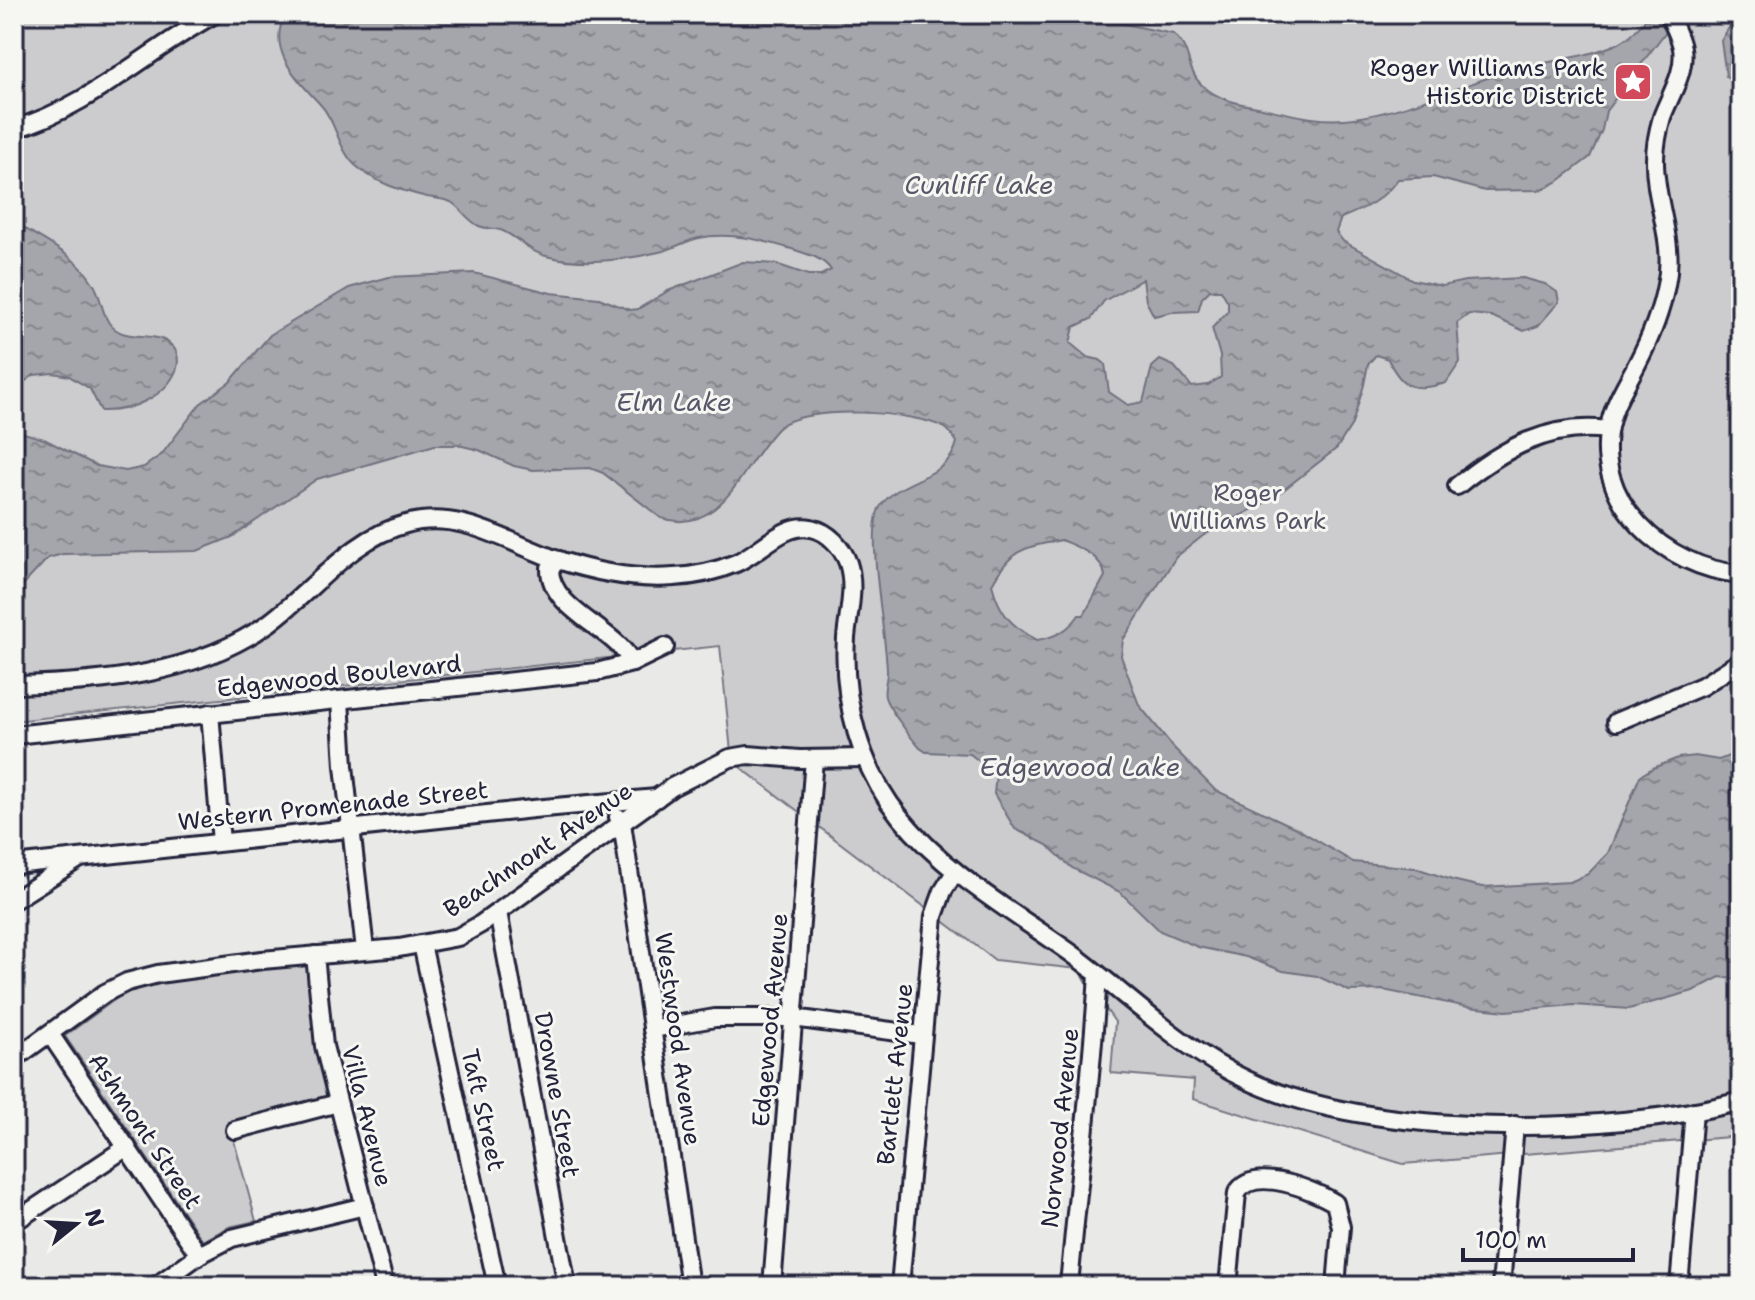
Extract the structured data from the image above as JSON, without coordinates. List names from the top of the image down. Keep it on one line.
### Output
{"streets":{"street":["Edgewood Boulevard","Western Promenade Street","Beachmont Avenue","Edgewood Avenue","Westwood Avenue","Bartlett Avenue","Drowne Street","Taft Street","Villa Avenue","Norwood Avenue","Ashmont Street"]},"crossings":[["Western Promenade Street","Beachmont Avenue"],["Western Promenade Street","Westwood Avenue"],["Beachmont Avenue","Edgewood Avenue"],["Beachmont Avenue","Westwood Avenue"],["Beachmont Avenue","Drowne Street"],["Beachmont Avenue","Taft Street"],["Beachmont Avenue","Villa Avenue"],["Beachmont Avenue","Ashmont Street"]],"water":["Cunliff Lake","Elm Lake","Edgewood Lake"],"parks":["Roger Williams Park"],"places":{"place":["Roger Williams Park Historic District"]},"scale_bar":"100 m","north":"right"}
